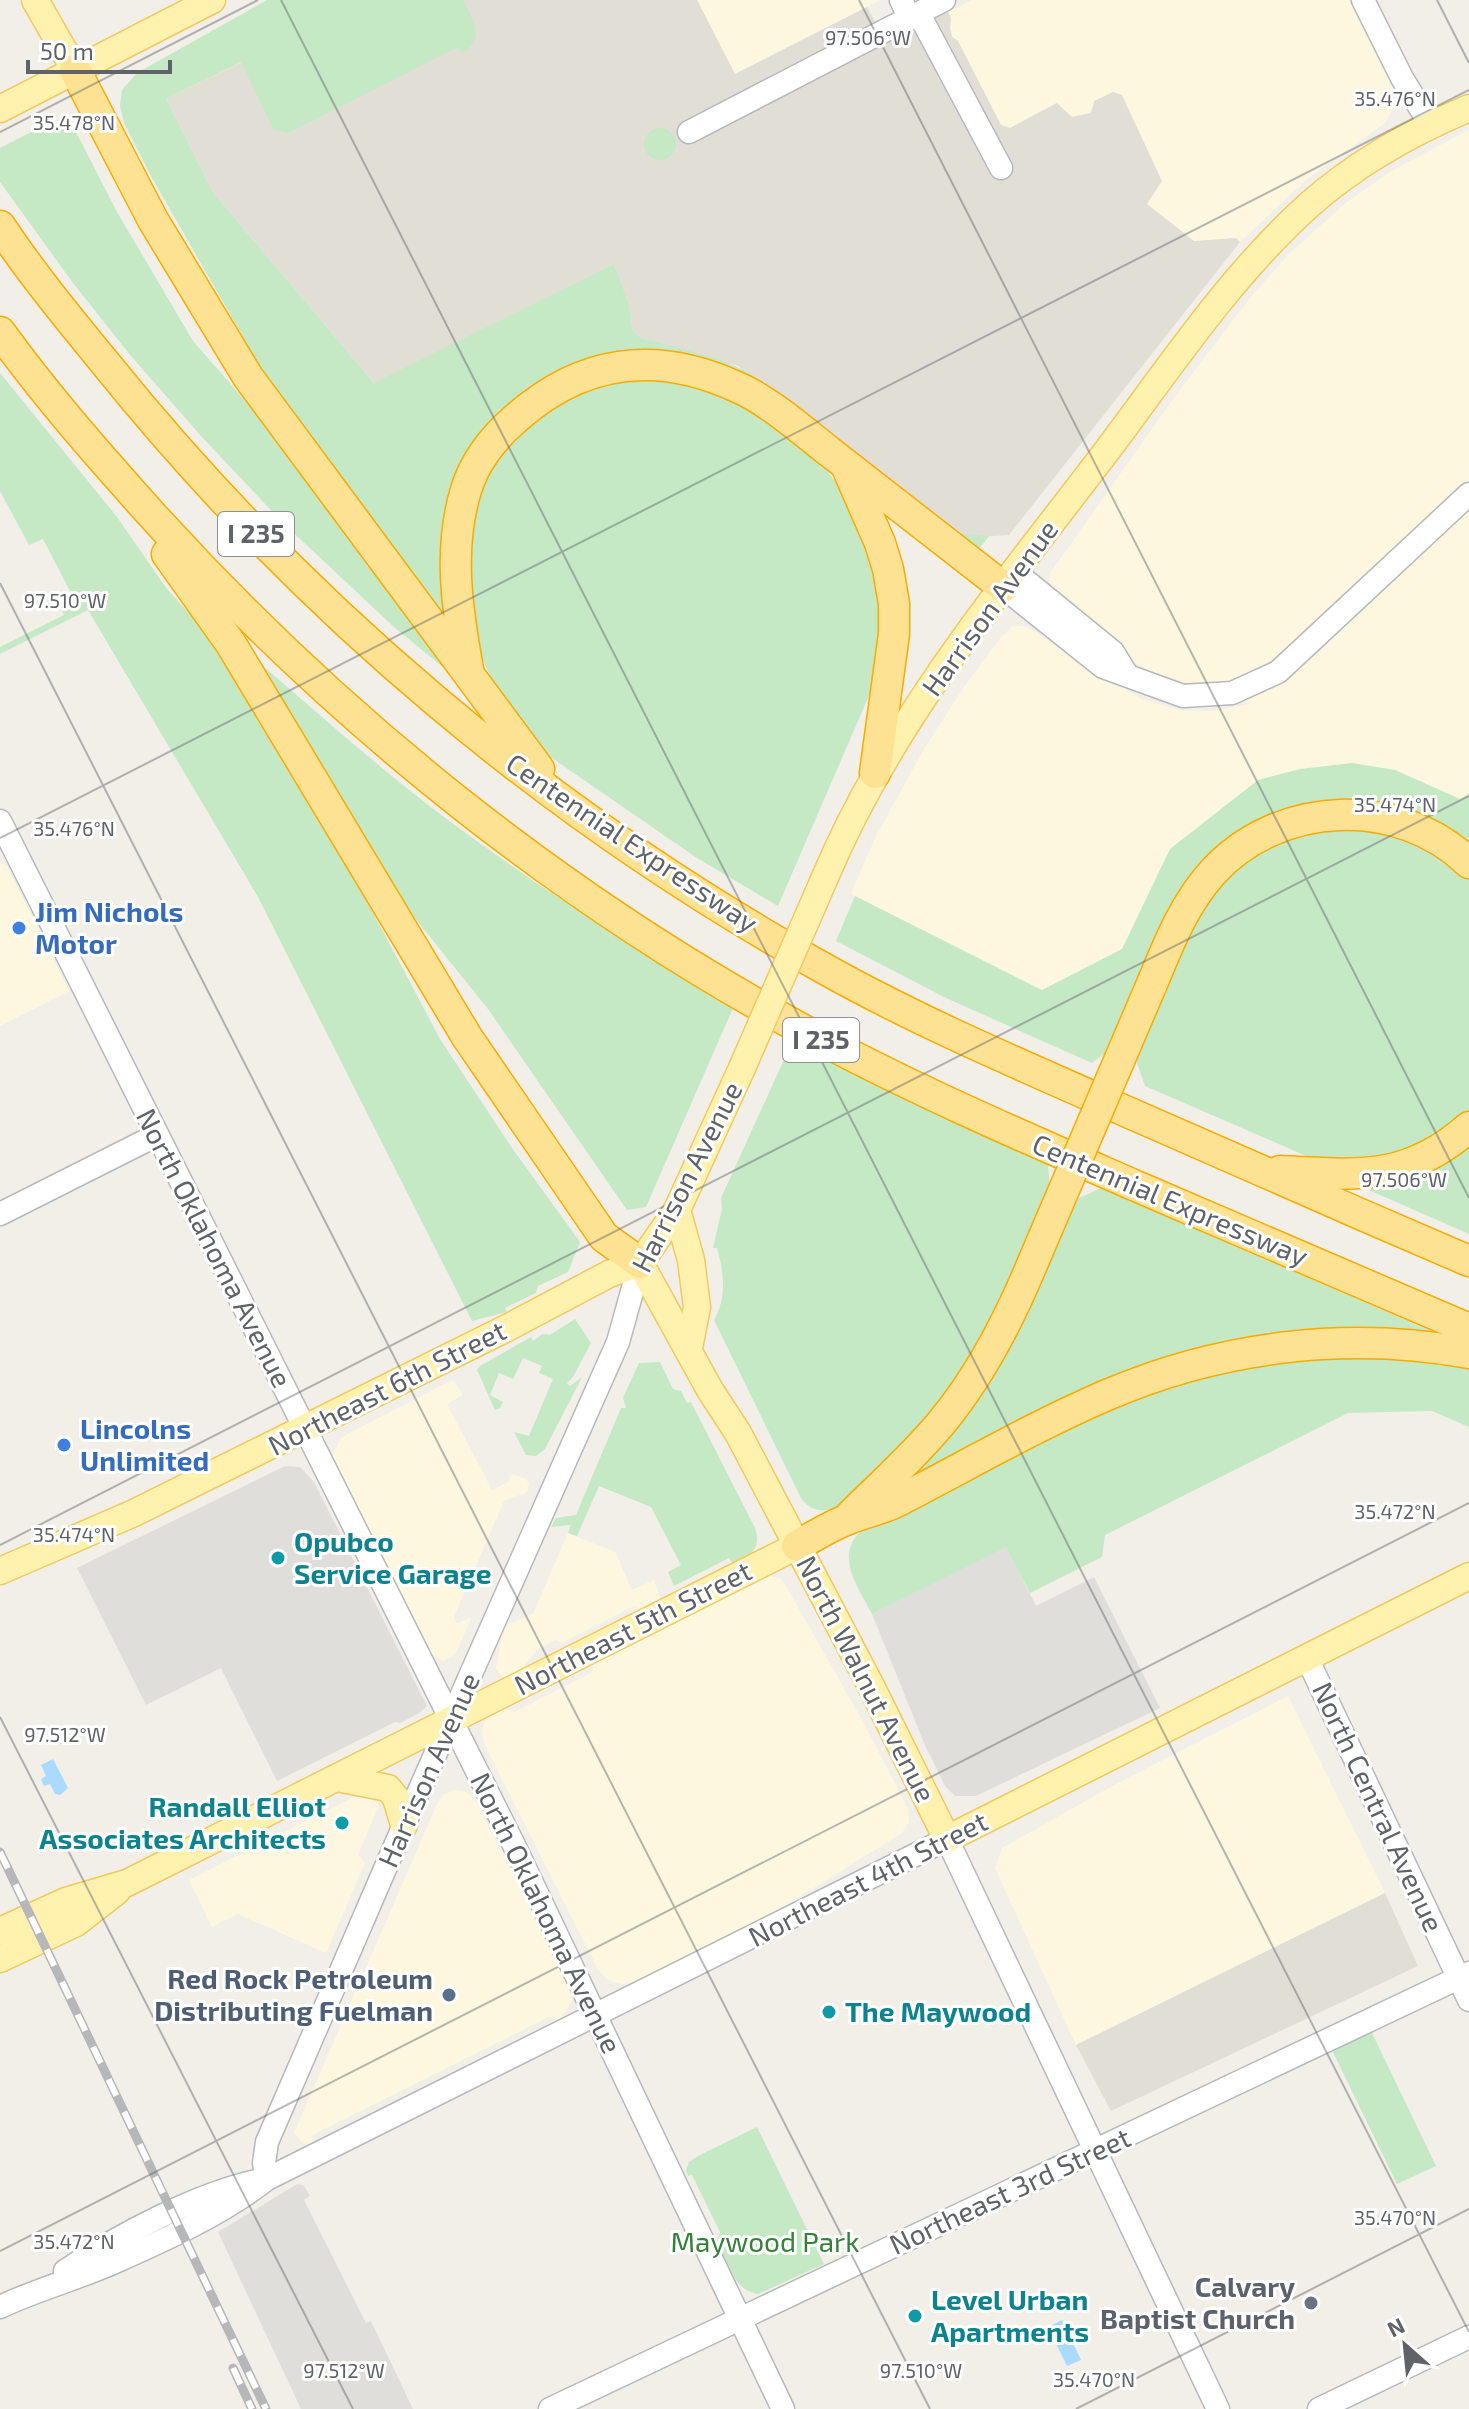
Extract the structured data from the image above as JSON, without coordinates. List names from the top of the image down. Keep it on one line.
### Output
{"streets":{"highway":["I 235","Centennial Expressway"],"main road":["Harrison Avenue","Northeast 6th Street","Northeast 5th Street","North Walnut Avenue","Northeast 4th Street"],"street":["North Oklahoma Avenue","North Central Avenue","Northeast 3rd Street"]},"crossings":[["Harrison Avenue","North Oklahoma Avenue"],["Harrison Avenue","Northeast 6th Street"],["Harrison Avenue","Northeast 5th Street"],["Harrison Avenue","North Walnut Avenue"],["Harrison Avenue","Northeast 4th Street"],["North Oklahoma Avenue","Northeast 6th Street"],["North Oklahoma Avenue","Northeast 5th Street"],["North Oklahoma Avenue","Northeast 4th Street"],["North Oklahoma Avenue","Northeast 3rd Street"],["Northeast 6th Street","North Walnut Avenue"],["Northeast 5th Street","North Walnut Avenue"],["North Walnut Avenue","Northeast 4th Street"],["North Walnut Avenue","Northeast 3rd Street"],["North Central Avenue","Northeast 4th Street"],["North Central Avenue","Northeast 3rd Street"]],"parks":["Maywood Park"],"places":["Jim Nichols Motor","Lincolns Unlimited","Opubco Service Garage","Randall Elliot Associates Architects","Red Rock Petroleum Distributing Fuelman","The Maywood","Calvary Baptist Church","Level Urban Apartments"],"scale_bar":"50 m","north":"top left","coordinates":["97.506°W","35.476°N","35.478°N","97.510°W","35.474°N","35.472°N","97.512°W","35.470°N"]}
